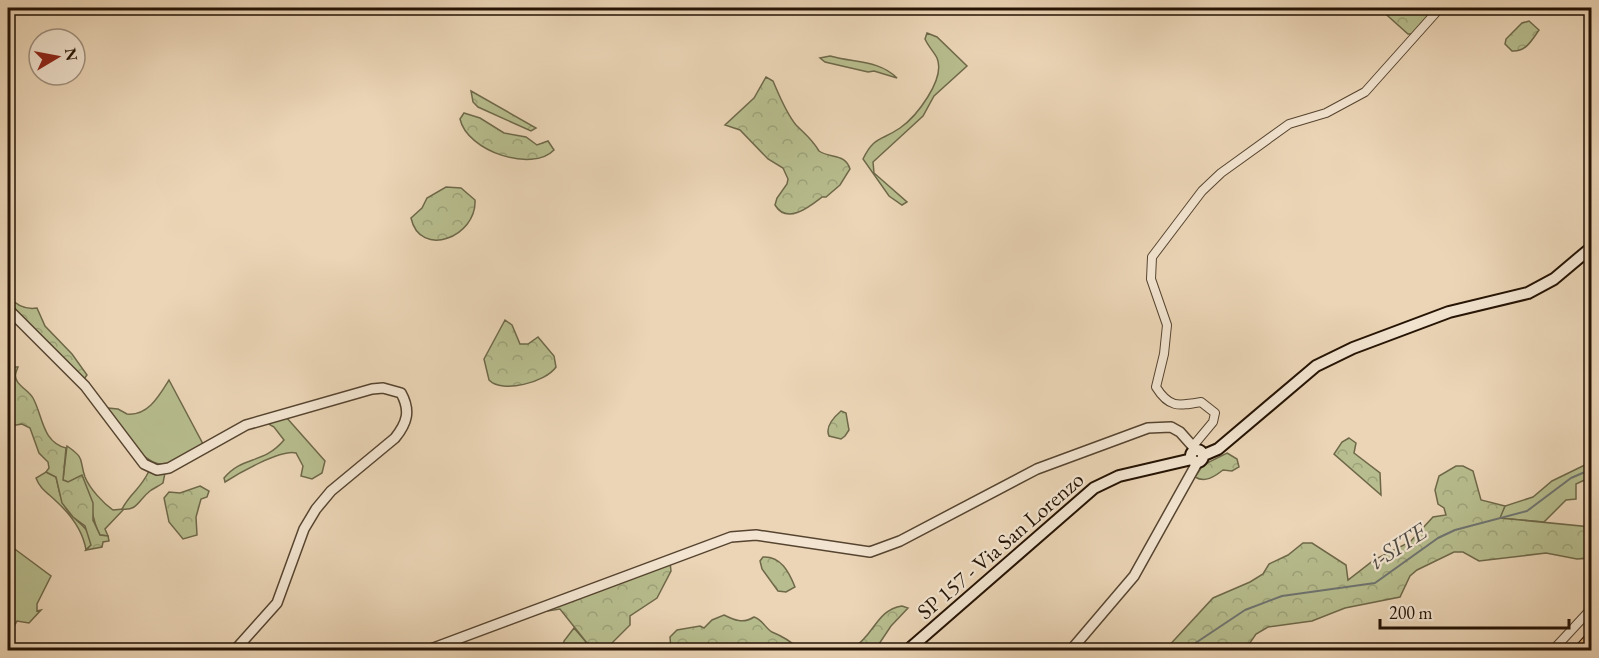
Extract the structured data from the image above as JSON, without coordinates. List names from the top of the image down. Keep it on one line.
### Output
{"streets":{"main road":["SP 157 - Via San Lorenzo"]},"water":["i-SITE"],"scale_bar":"200 m","north":"right"}
